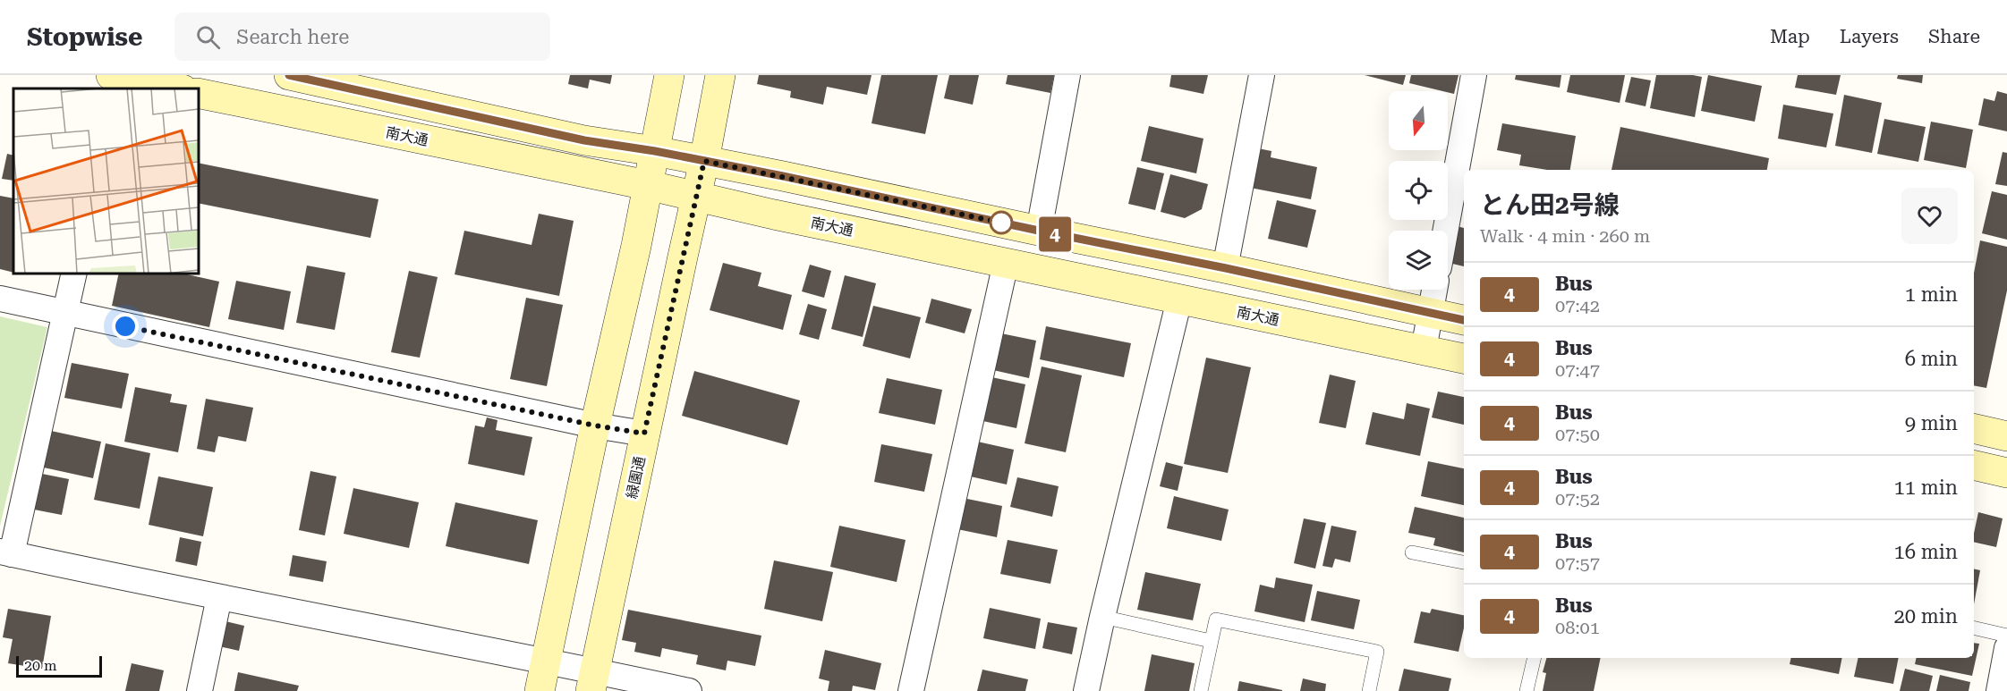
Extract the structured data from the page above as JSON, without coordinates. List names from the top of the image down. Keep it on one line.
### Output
{"streets":{"street":["南大通","緑園通"]},"crossings":[["南大通","緑園通"]],"lines":["bus line 4"],"scale_bar":"20 m","north":"bottom","page":{"header":"Stopwise","search":"Search here","nav":["Map","Layers","Share"],"on_map":"4","heading":["とん田2号線","Walk · 4 min · 260 m"],"list":[{"mark":"4","name":"Bus","note":"07:42","value":"1 min"},{"mark":"4","name":"Bus","note":"07:47","value":"6 min"},{"mark":"4","name":"Bus","note":"07:50","value":"9 min"},{"mark":"4","name":"Bus","note":"07:52","value":"11 min"},{"mark":"4","name":"Bus","note":"07:57","value":"16 min"},{"mark":"4","name":"Bus","note":"08:01","value":"20 min"}],"scale":"20 m"}}
